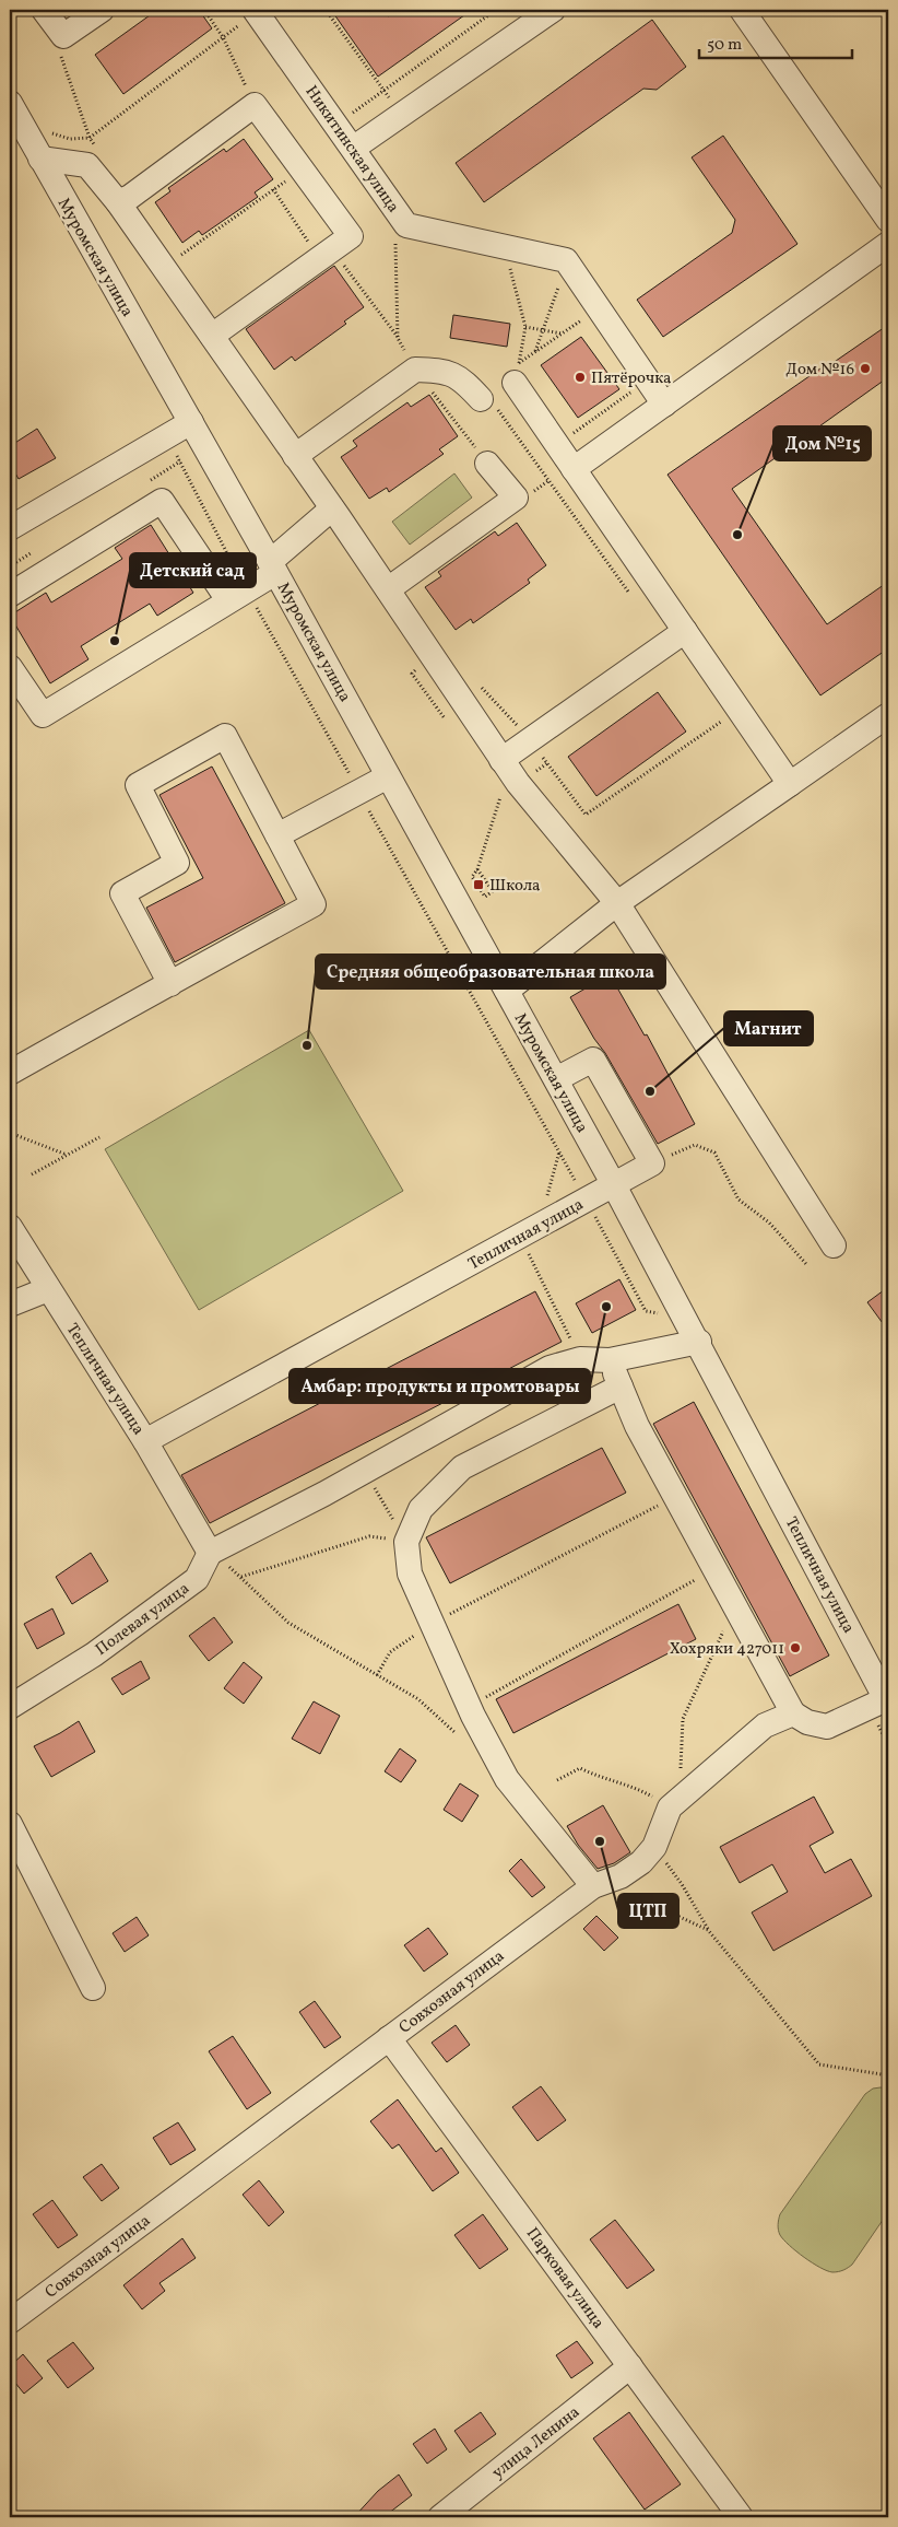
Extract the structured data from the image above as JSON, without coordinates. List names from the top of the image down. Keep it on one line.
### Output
{"streets":{"street":["Никитинская улица","Муромская улица","Тепличная улица","Полевая улица","Совхозная улица","Парковая улица","улица Ленина"]},"crossings":[["Муромская улица","Тепличная улица"],["Совхозная улица","Парковая улица"],["Парковая улица","улица Ленина"]],"places":{"other":["Дом №16","Пятёрочка","Дом №15","Детский сад","Средняя общеобразовательная школа","Магнит","Амбар: продукты и промтовары","Хохряки 427011","ЦТП"],"transit":["Школа"]},"scale_bar":"50 m"}
